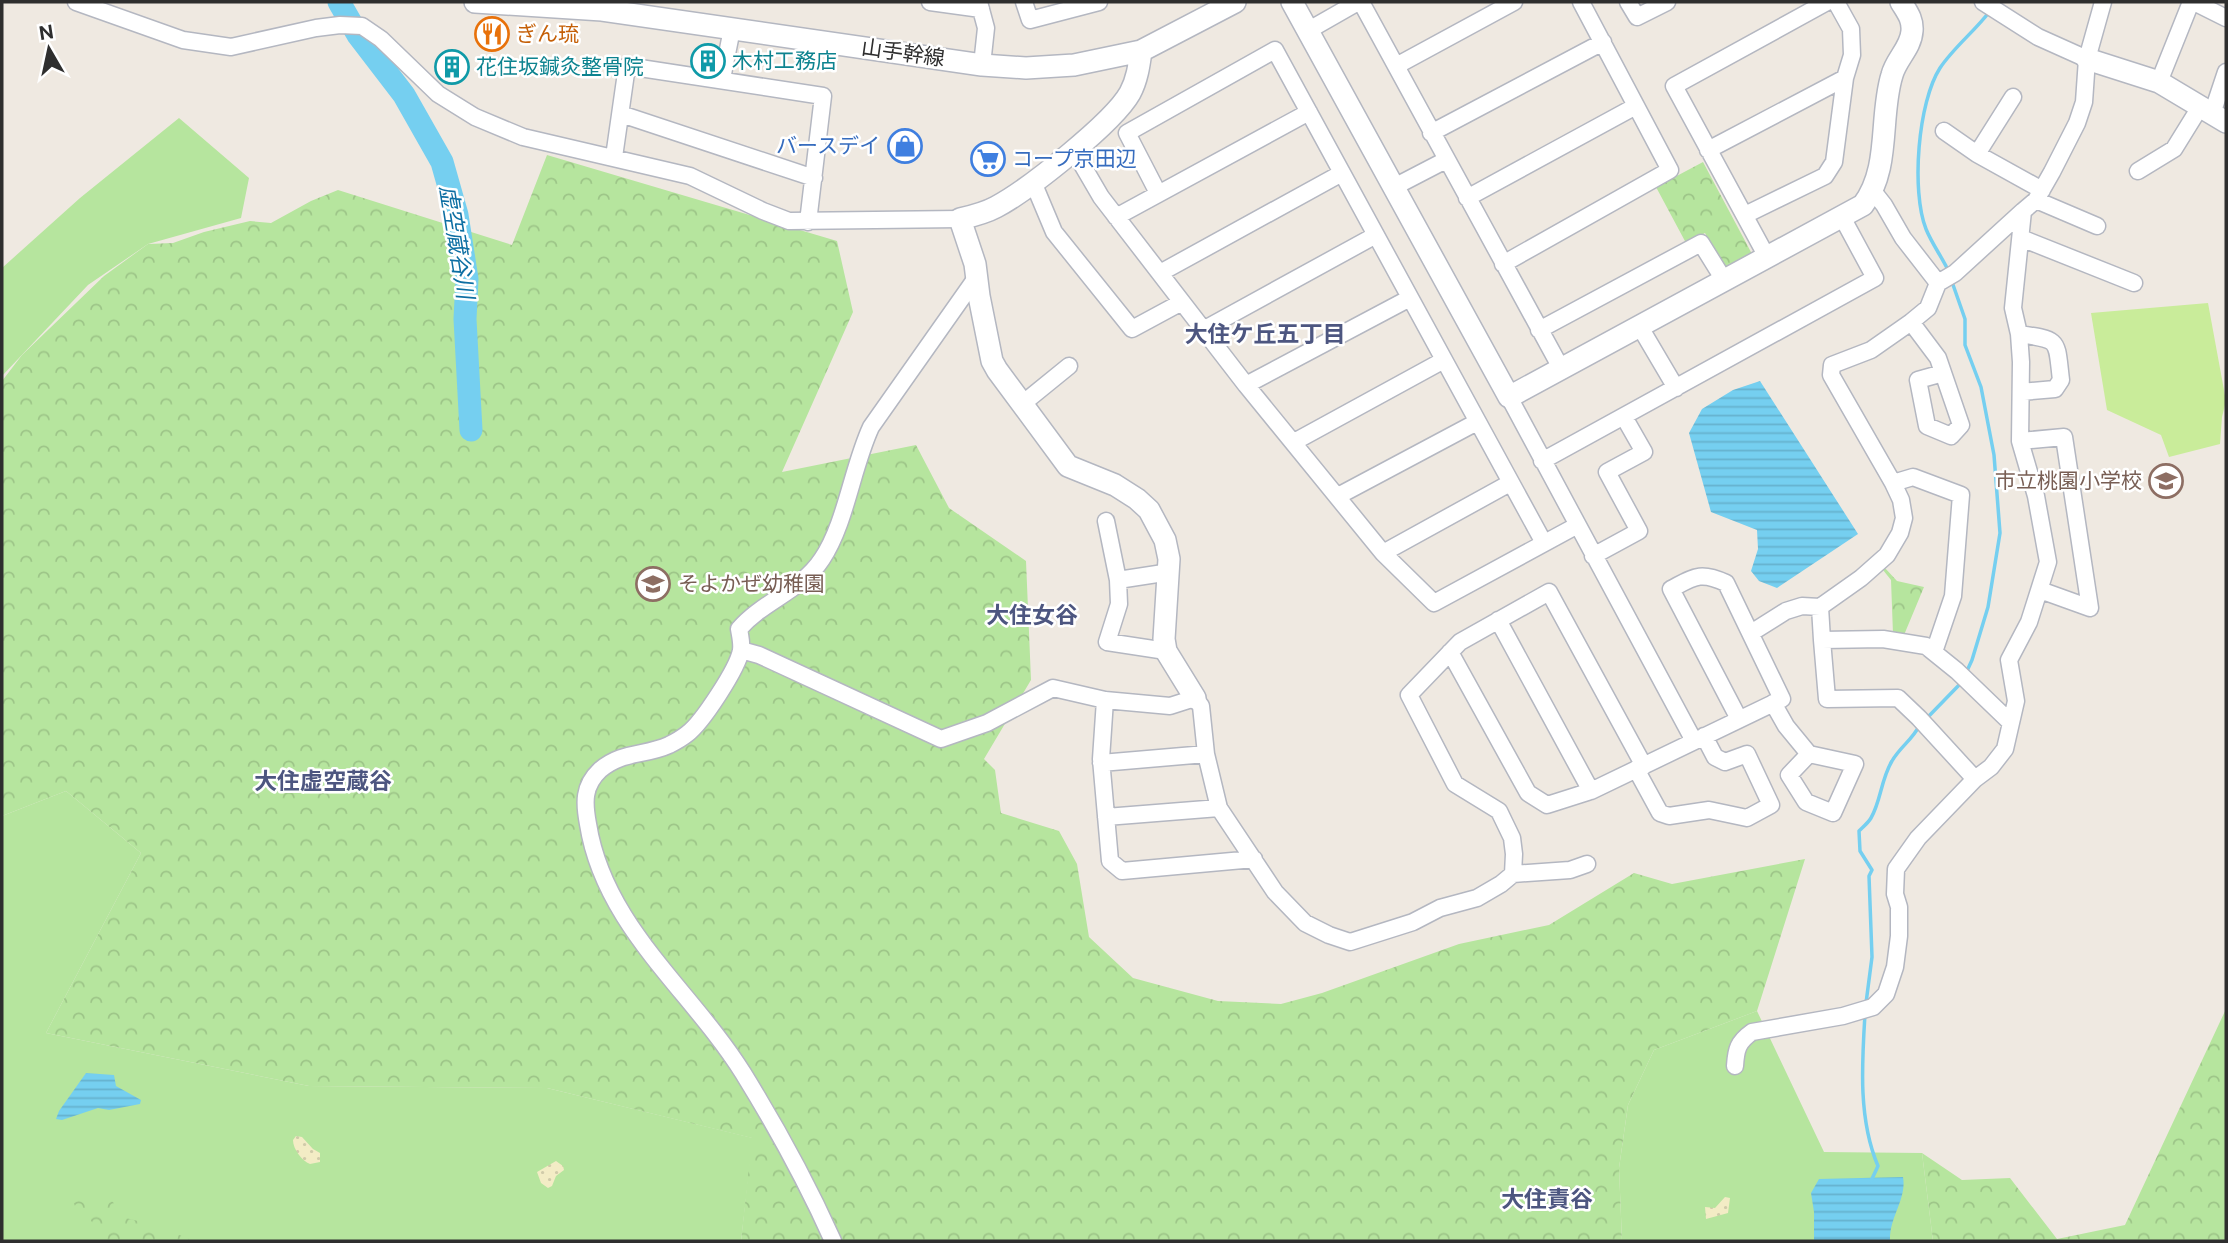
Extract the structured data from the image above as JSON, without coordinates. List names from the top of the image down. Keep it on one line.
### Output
{"streets":{"street":["山手幹線"]},"districts":["大住ケ丘五丁目","大住女谷","大住虚空蔵谷","大住責谷"],"water":["虚空蔵谷川"],"places":{"restaurant":["ぎん琉"],"building":["木村工務店","花住坂鍼灸整骨院"],"shop":["バースデイ"],"supermarket":["コープ京田辺"],"school or university":["市立桃園小学校","そよかぜ幼稚園"]},"north":"top"}
